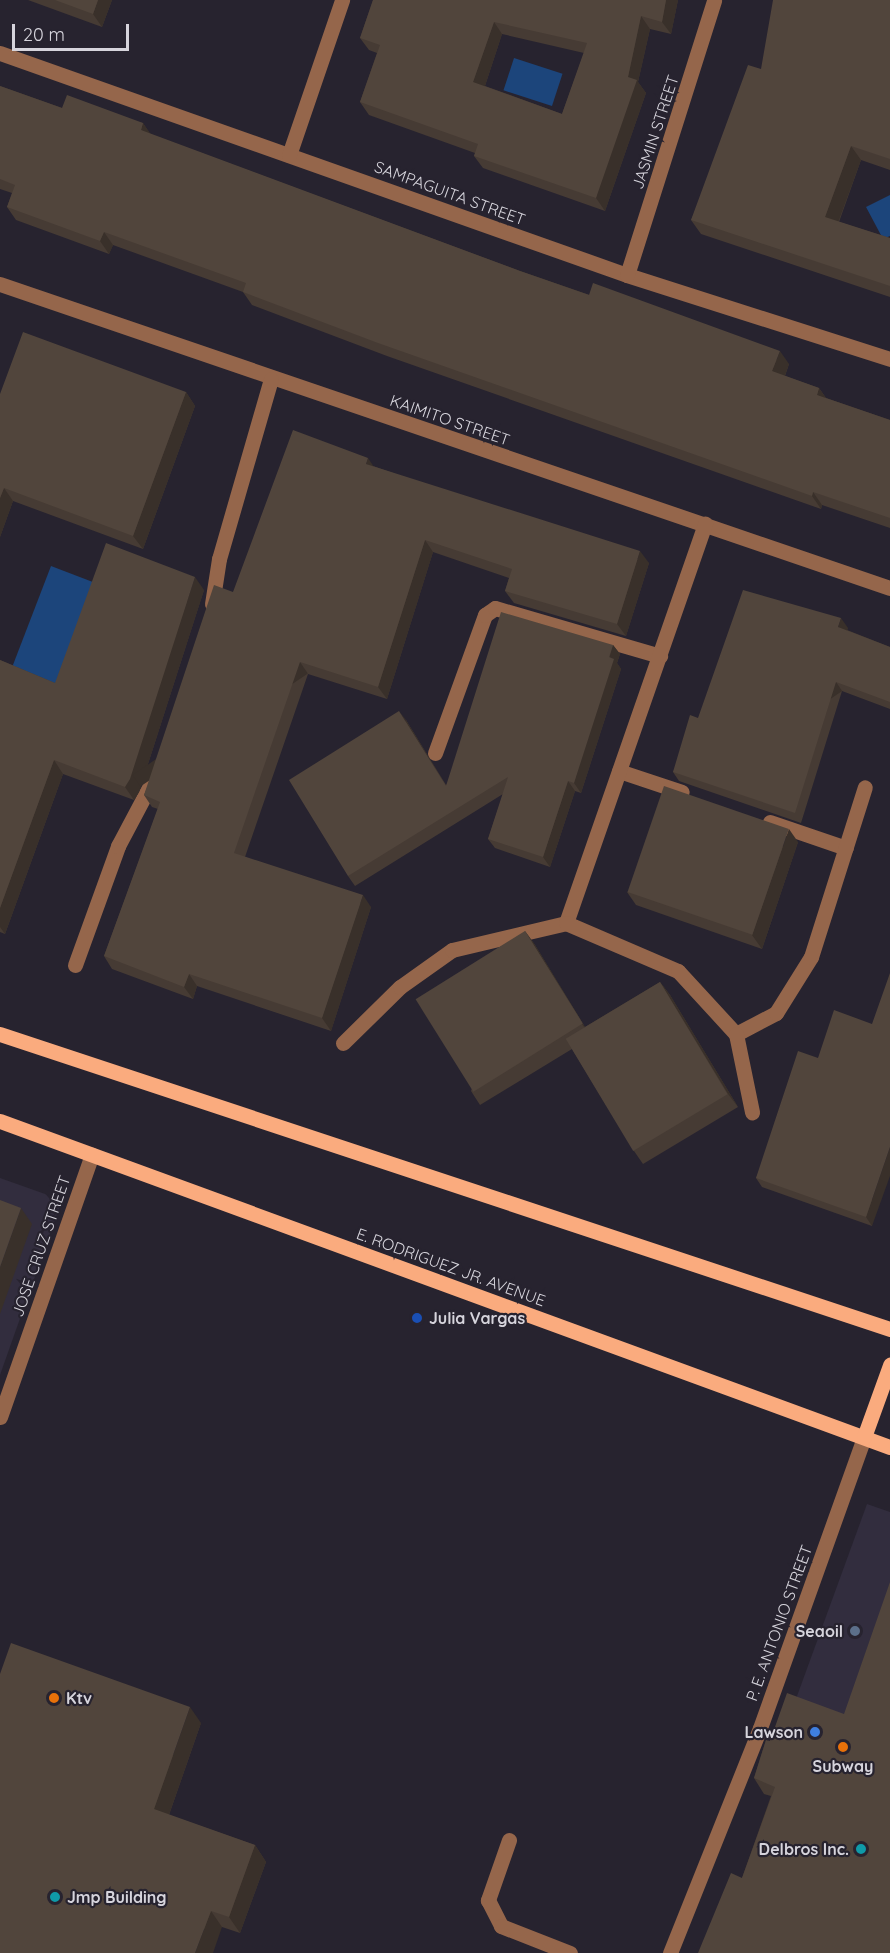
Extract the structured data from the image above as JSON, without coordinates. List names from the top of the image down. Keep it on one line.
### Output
{"streets":{"main road":["E. RODRIGUEZ JR. AVENUE"],"street":["JASMIN STREET","SAMPAGUITA STREET","KAIMITO STREET","JOSE CRUZ STREET","P. E. ANTONIO STREET"]},"crossings":[["JASMIN STREET","SAMPAGUITA STREET"],["JOSE CRUZ STREET","E. RODRIGUEZ JR. AVENUE"],["E. RODRIGUEZ JR. AVENUE","P. E. ANTONIO STREET"]],"places":["Julia Vargas","Seaoil","Ktv","Lawson","Subway","Delbros Inc.","Jmp Building"],"scale_bar":"20 m"}
